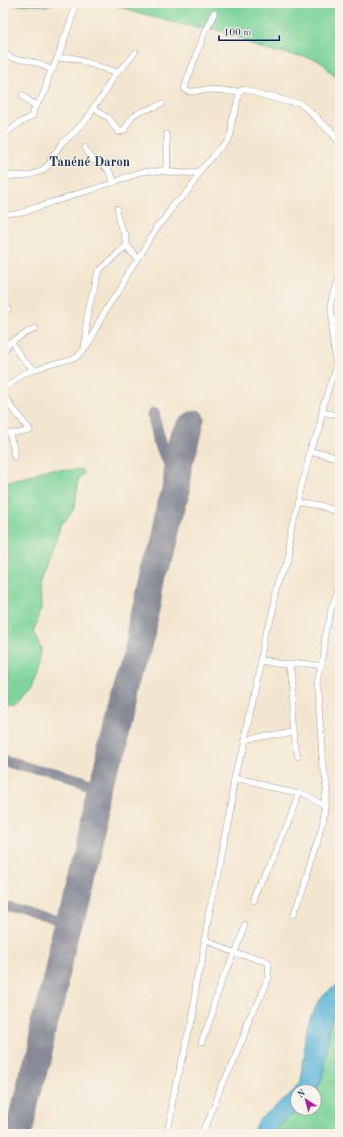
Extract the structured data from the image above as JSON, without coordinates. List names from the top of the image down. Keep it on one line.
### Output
{"districts":["Tanéné Daron"],"scale_bar":"100 m","north":"top left"}
